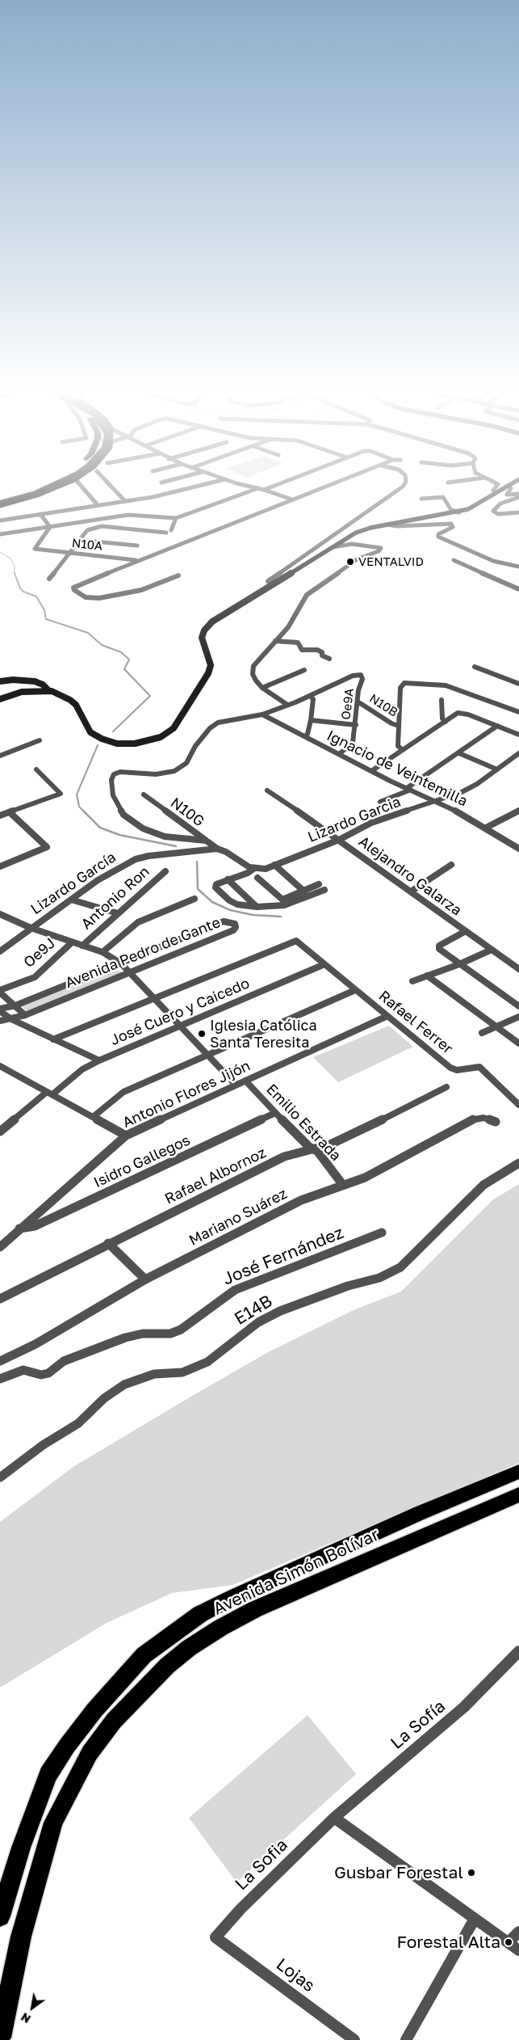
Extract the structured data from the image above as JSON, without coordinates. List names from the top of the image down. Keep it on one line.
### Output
{"streets":{"highway":["Avenida Simón Bolívar"],"street":["N10A","Oe9A","N10B","Ignacio de Veintemilla","N10G","Lizardo Garcia","Alejandro Galarza","Lizardo García","Antonio Ron","Oe9J","Avenida Pedro de Gante","José Cuero y Caicedo","Rafael Ferrer","Antonio Flores Jijón","Emilio Estrada","Isidro Gallegos","Rafael Albornoz","Mariano Suárez","José Fernández","E14B","La Sofía","La Sofia","Lojas"]},"crossings":[["Oe9A","N10B"],["Oe9A","Ignacio de Veintemilla"],["Ignacio de Veintemilla","Lizardo Garcia"],["N10G","Lizardo García"],["Lizardo Garcia","Alejandro Galarza"],["José Cuero y Caicedo","Rafael Ferrer"],["Rafael Ferrer","Antonio Flores Jijón"],["Antonio Flores Jijón","Emilio Estrada"],["Antonio Flores Jijón","Isidro Gallegos"],["Emilio Estrada","Isidro Gallegos"],["Emilio Estrada","Rafael Albornoz"],["Emilio Estrada","Mariano Suárez"],["La Sofía","La Sofia"],["La Sofia","Lojas"]],"places":["VENTALVID","Iglesia Católica Santa Teresita","Gusbar Forestal","Forestal Alta"],"north":"bottom left"}
